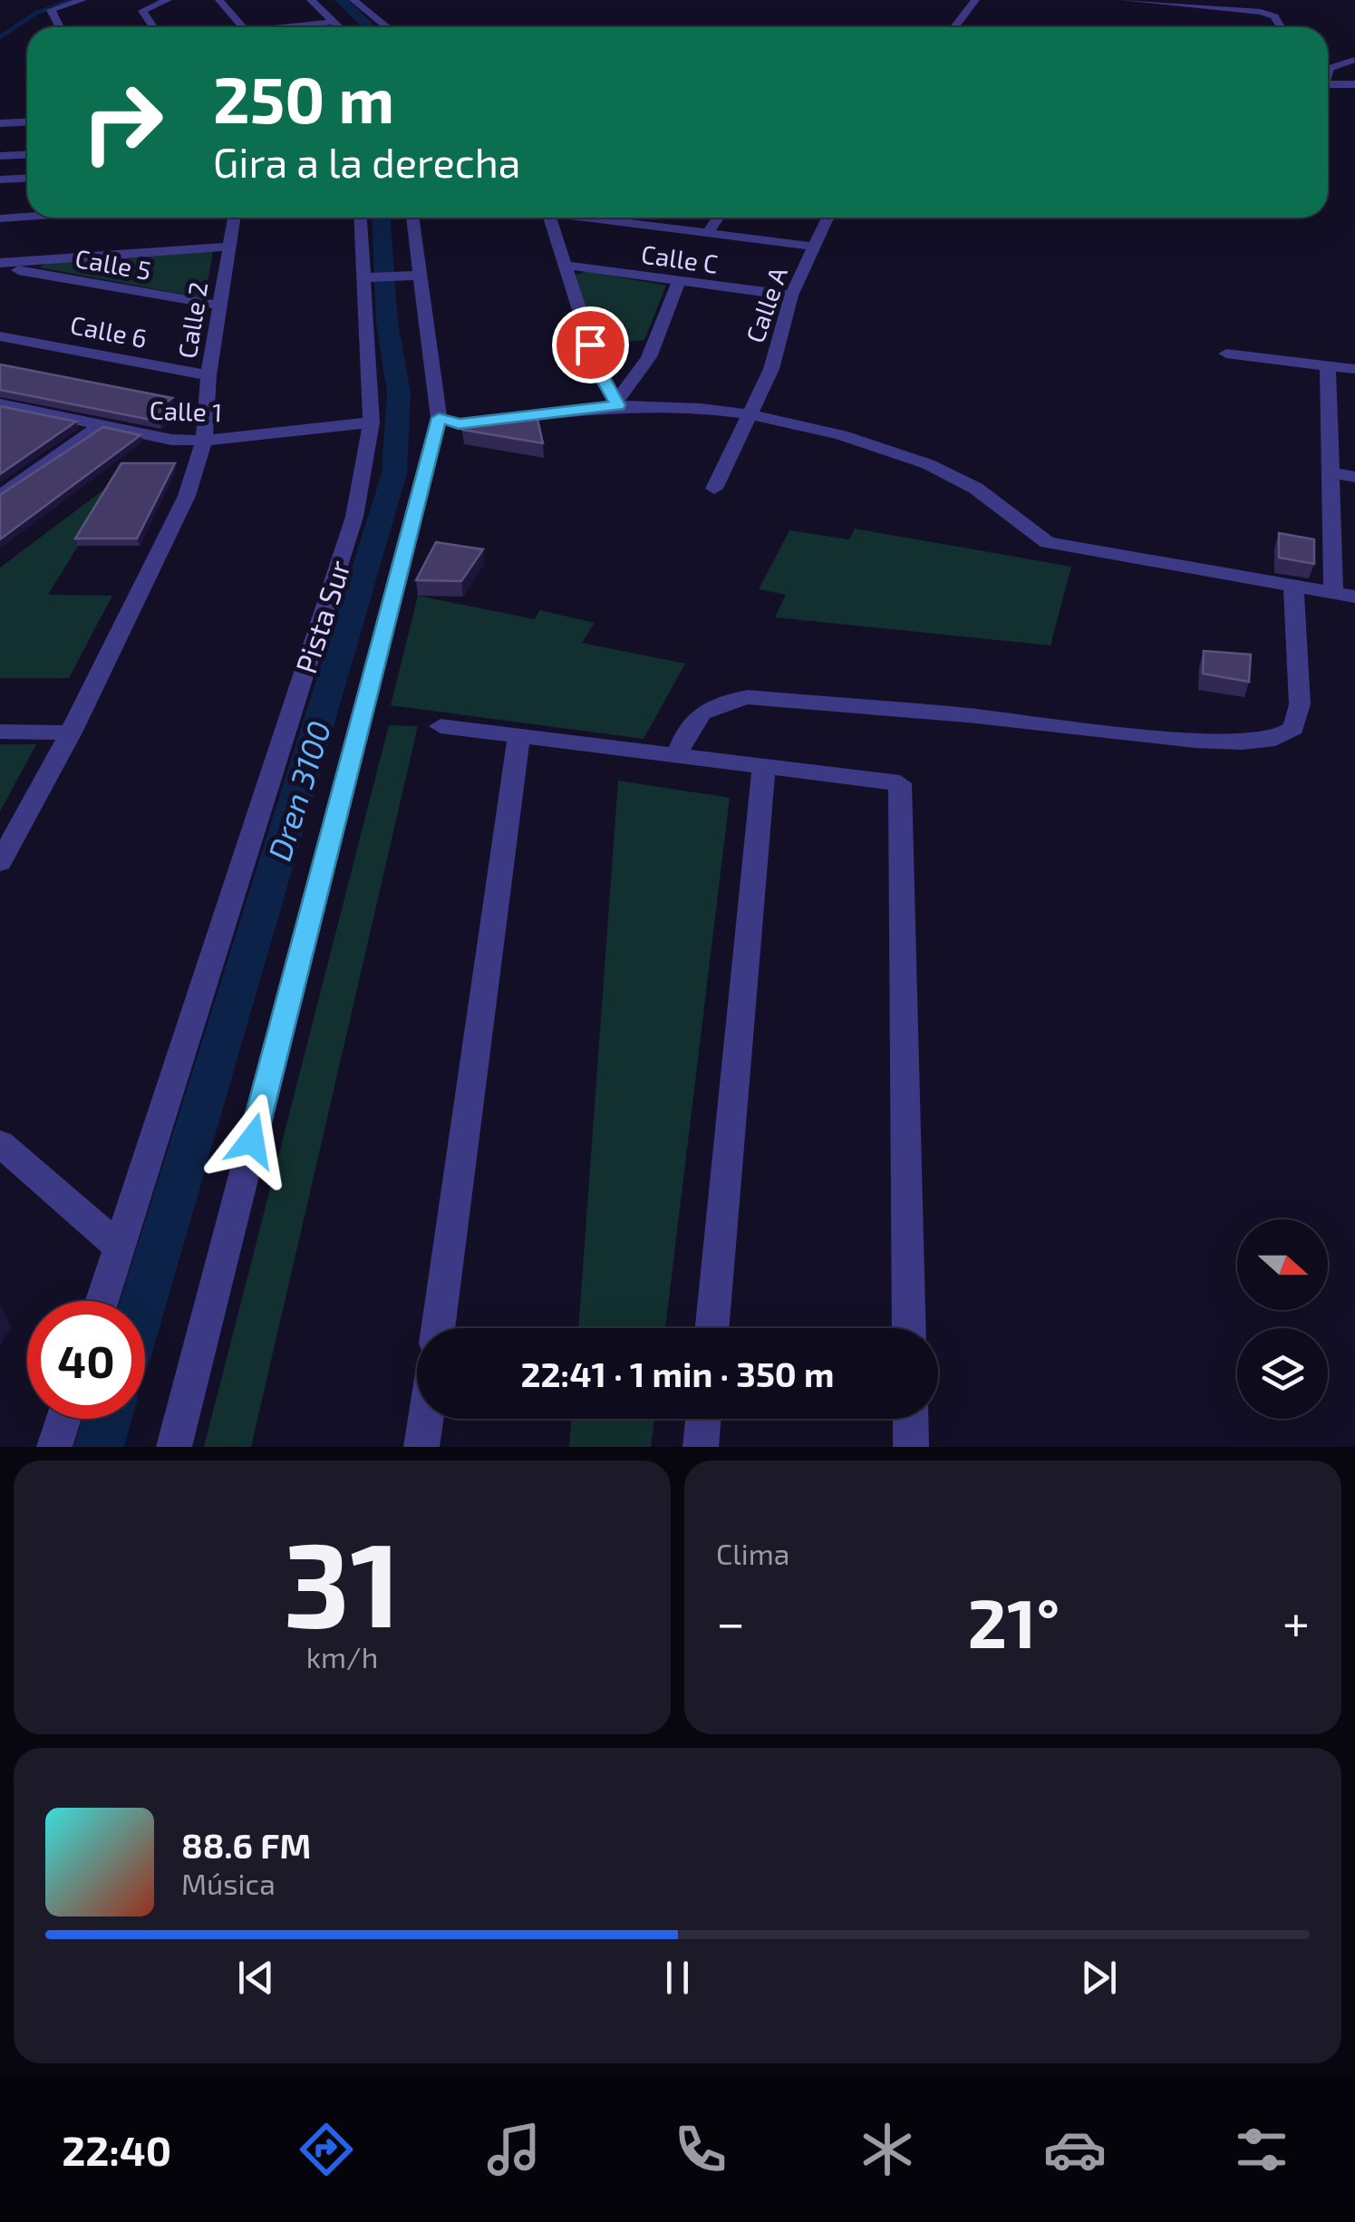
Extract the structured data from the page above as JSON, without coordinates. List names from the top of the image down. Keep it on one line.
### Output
{"streets":{"street":["Calle C","Calle 5","Calle A","Calle 2","Calle 6","Calle 1","Pista Sur"]},"crossings":[["Calle C","Calle A"],["Calle 5","Calle 2"],["Calle 2","Calle 6"],["Calle 2","Calle 1"],["Calle 1","Pista Sur"]],"water":["Dren 3100"],"north":"right","page":{"turn":["250 m","Gira a la derecha"],"limit":"40","trip":"22:41 · 1 min · 350 m","tile":[["31","km/h"],"Clima"],"heat":["−","21°","+"],"song":["88.6 FM","Música"],"tabs":"22:40"}}
